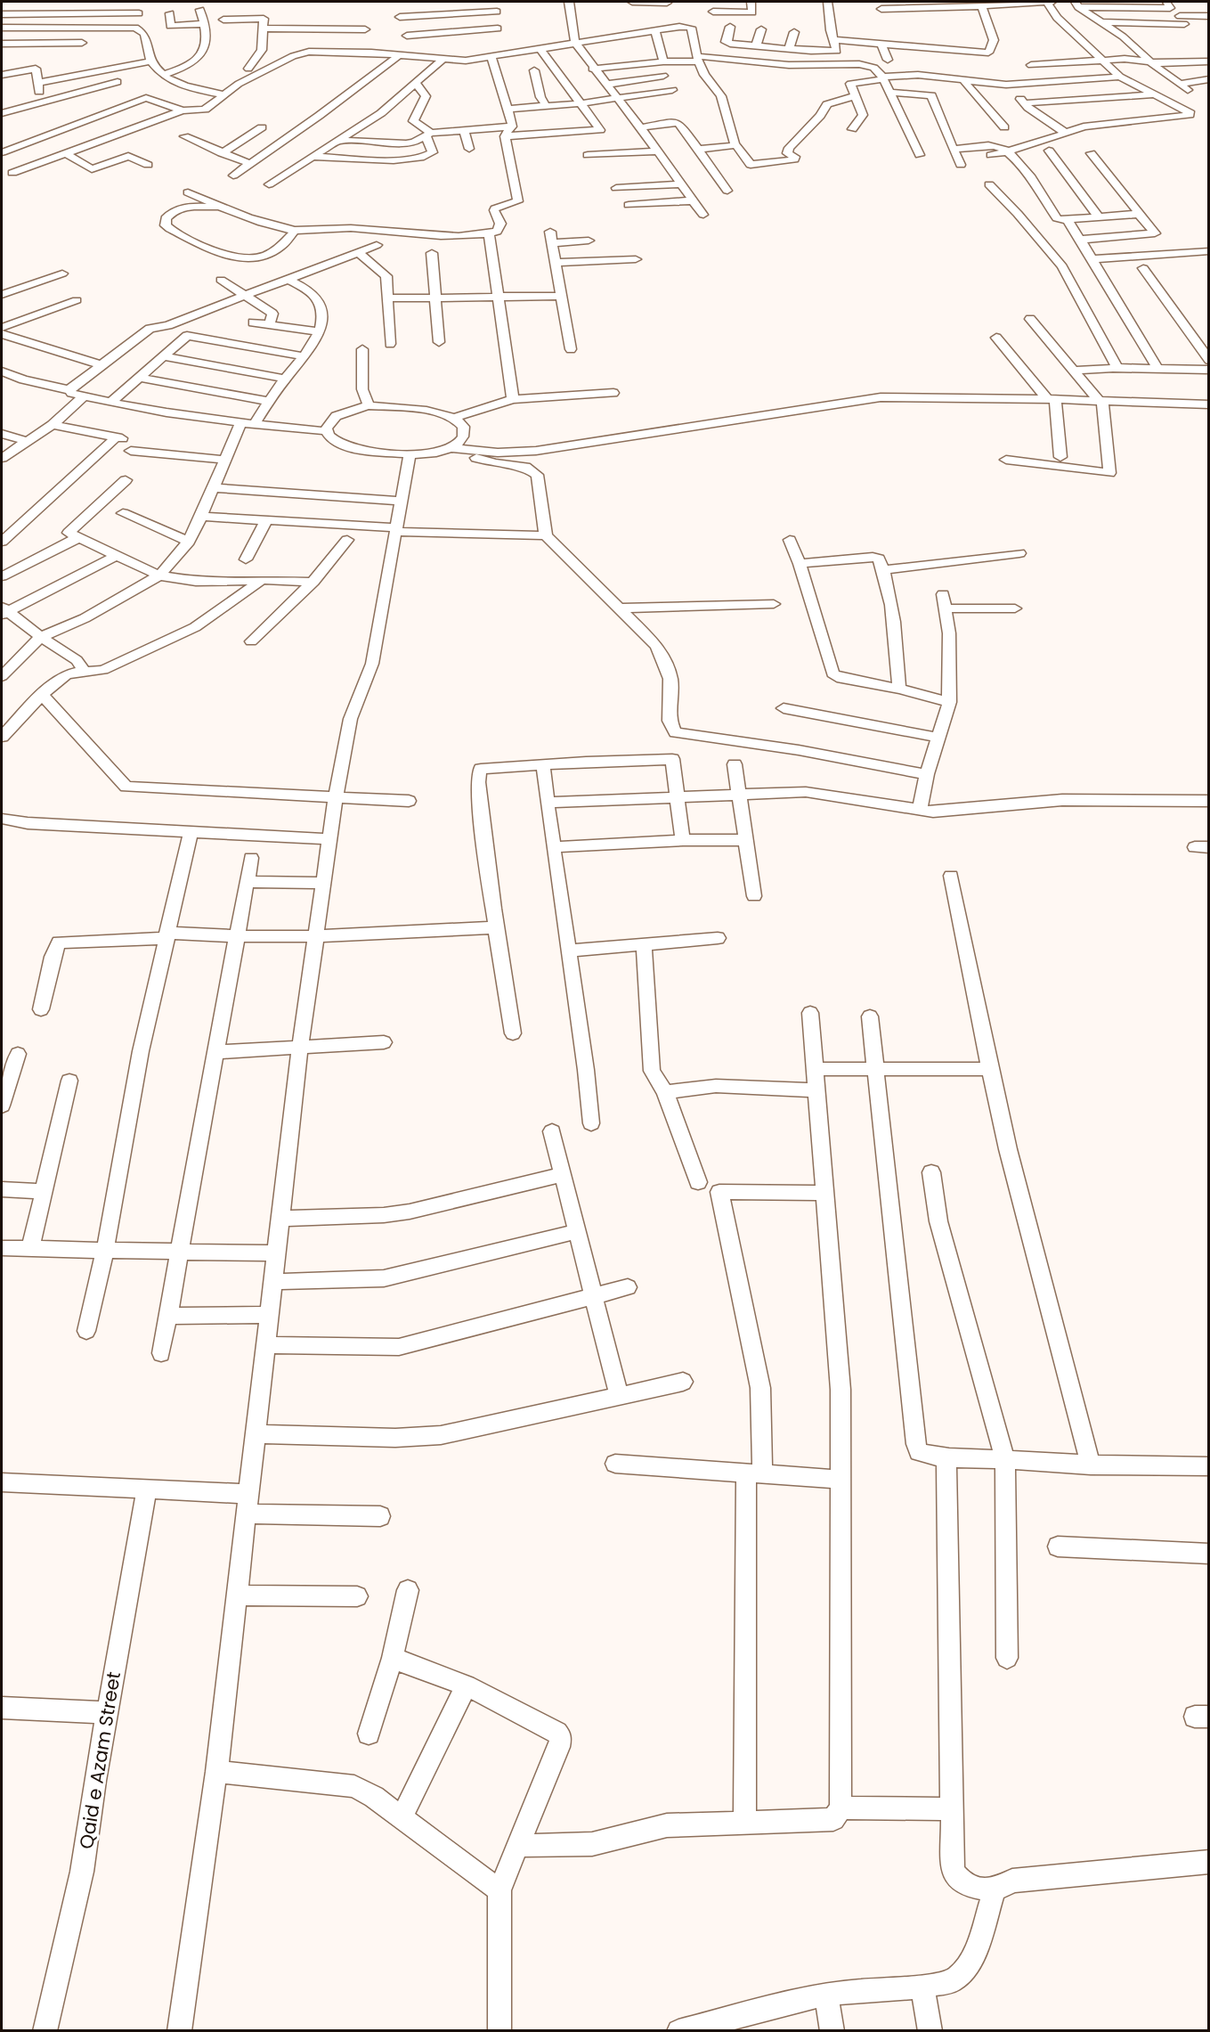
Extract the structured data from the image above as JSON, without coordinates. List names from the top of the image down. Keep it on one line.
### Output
{"streets":{"street":["Qaid e Azam Street"]}}
